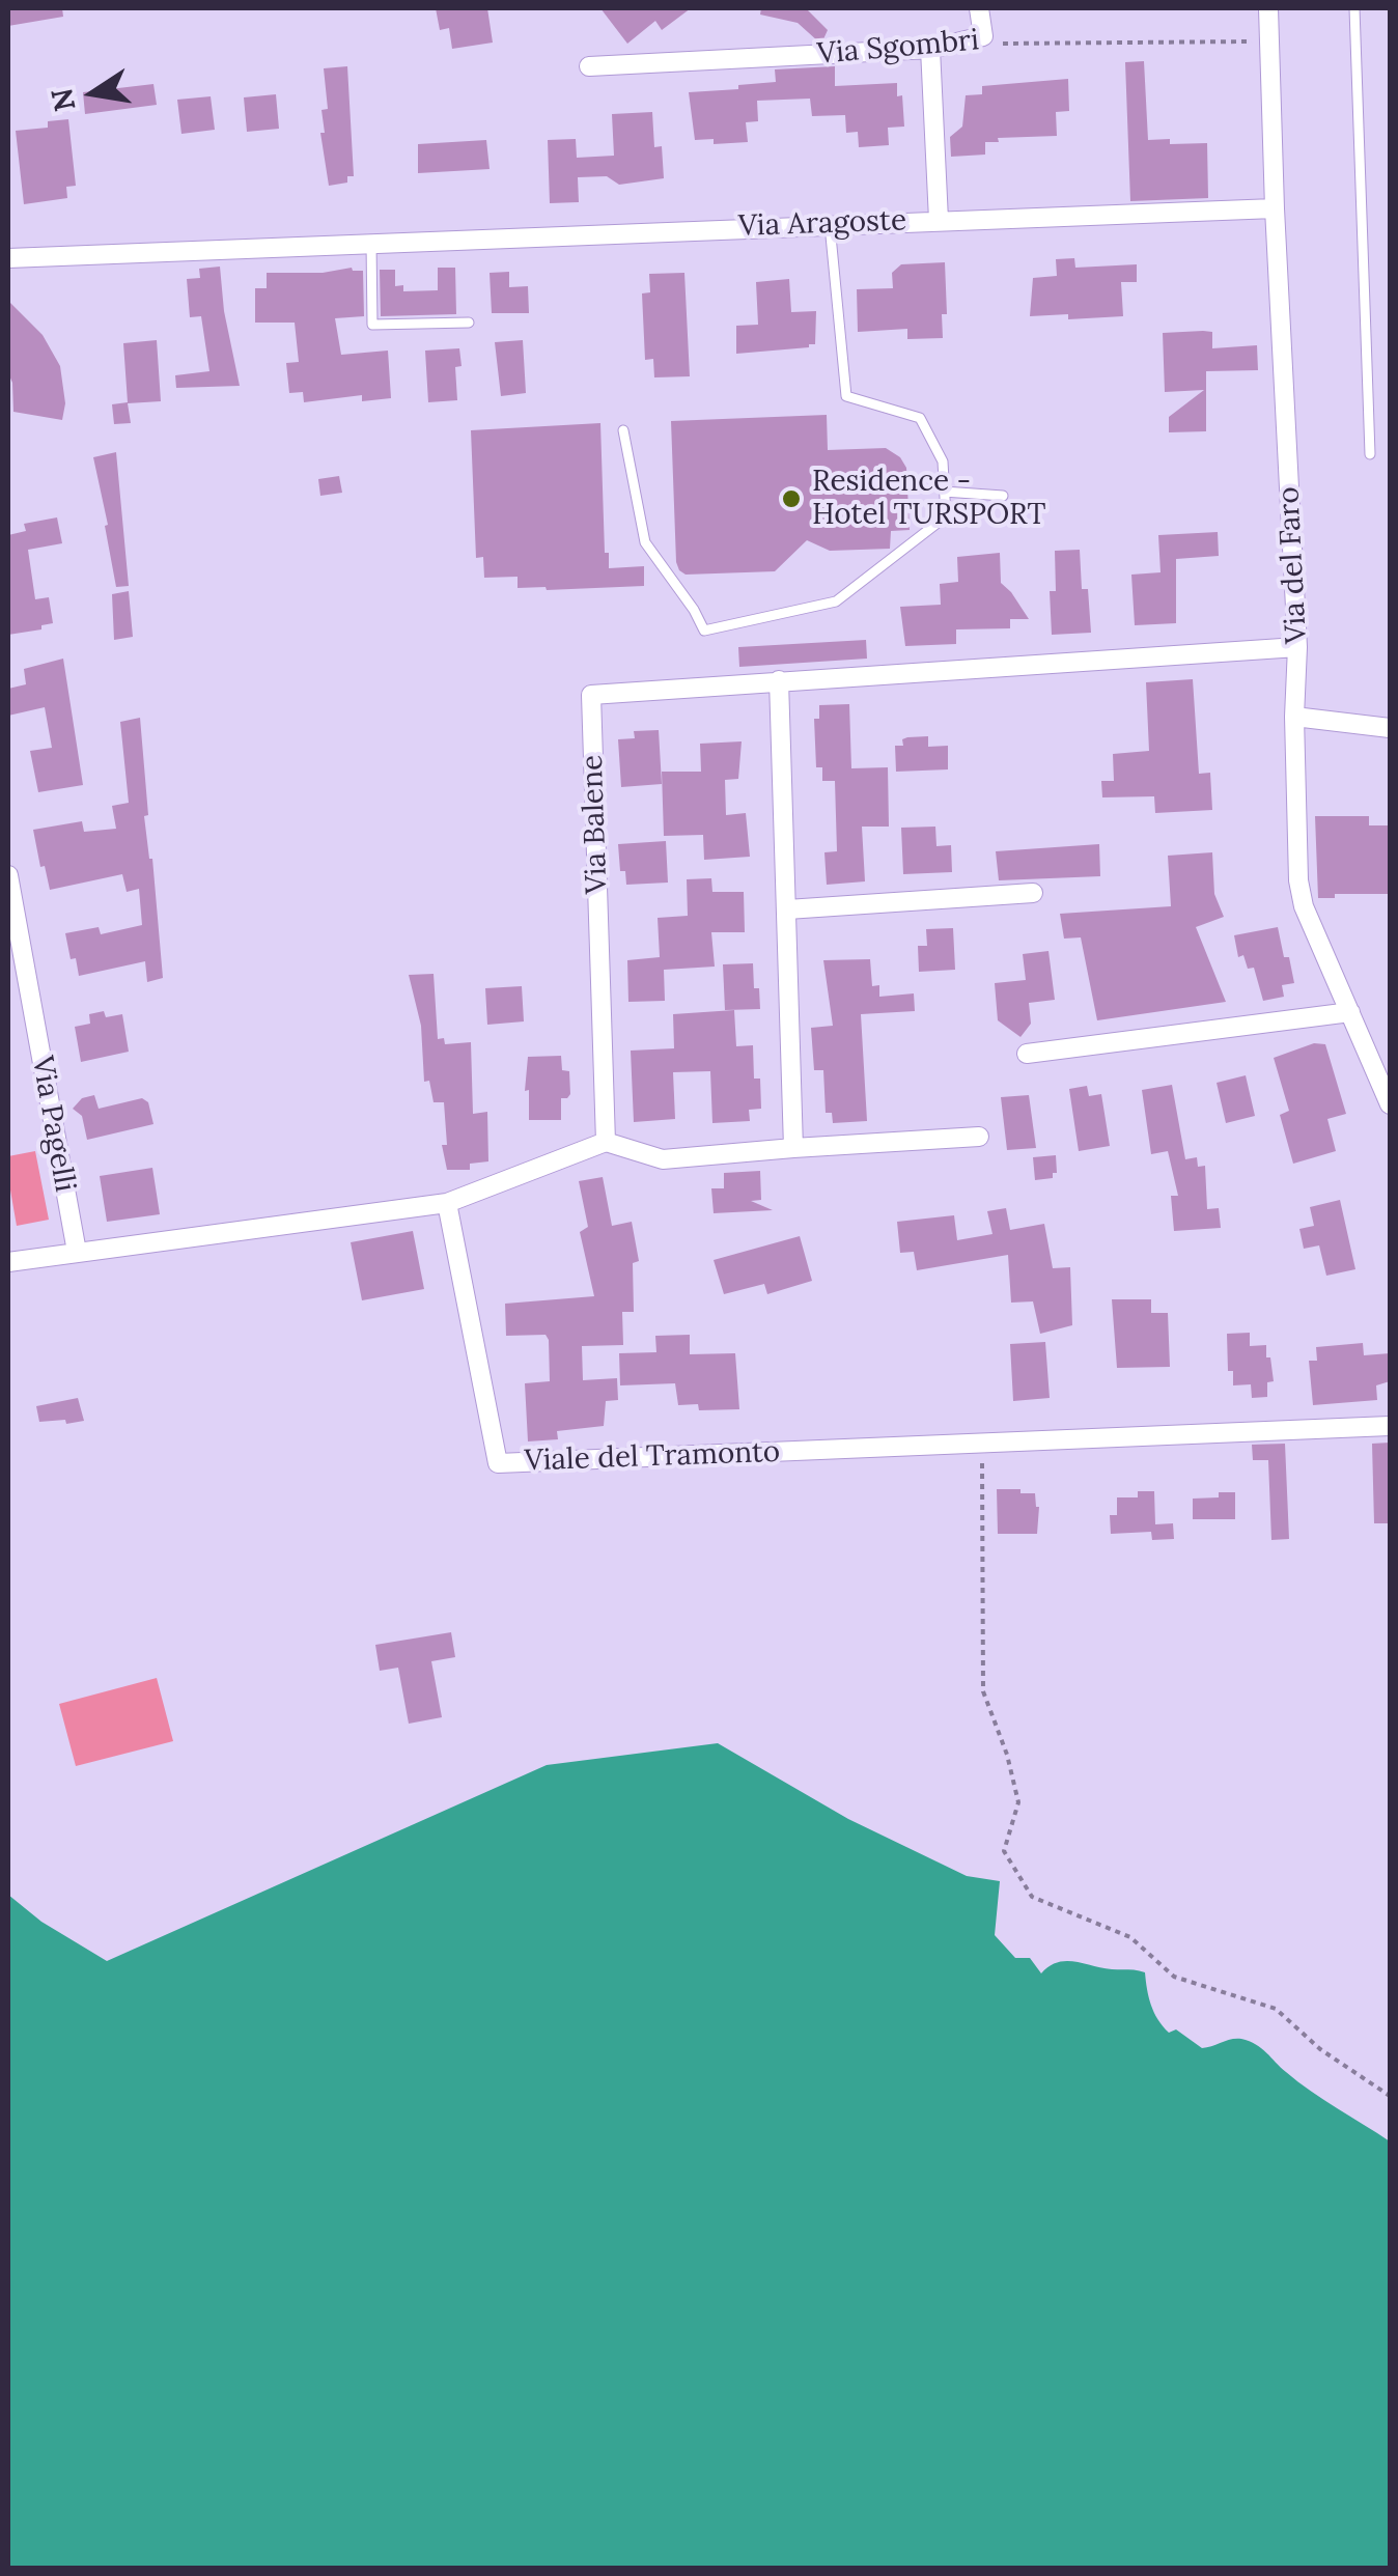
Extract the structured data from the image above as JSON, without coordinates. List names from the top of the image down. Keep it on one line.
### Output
{"streets":{"street":["Via Sgombri","Via Aragoste","Via del Faro","Via Balene","Via Pagelli","Viale del Tramonto"]},"crossings":[["Via Sgombri","Via del Faro"],["Via Aragoste","Via del Faro"],["Via del Faro","Via Balene"]],"places":["Residence - Hotel TURSPORT"],"north":"left"}
